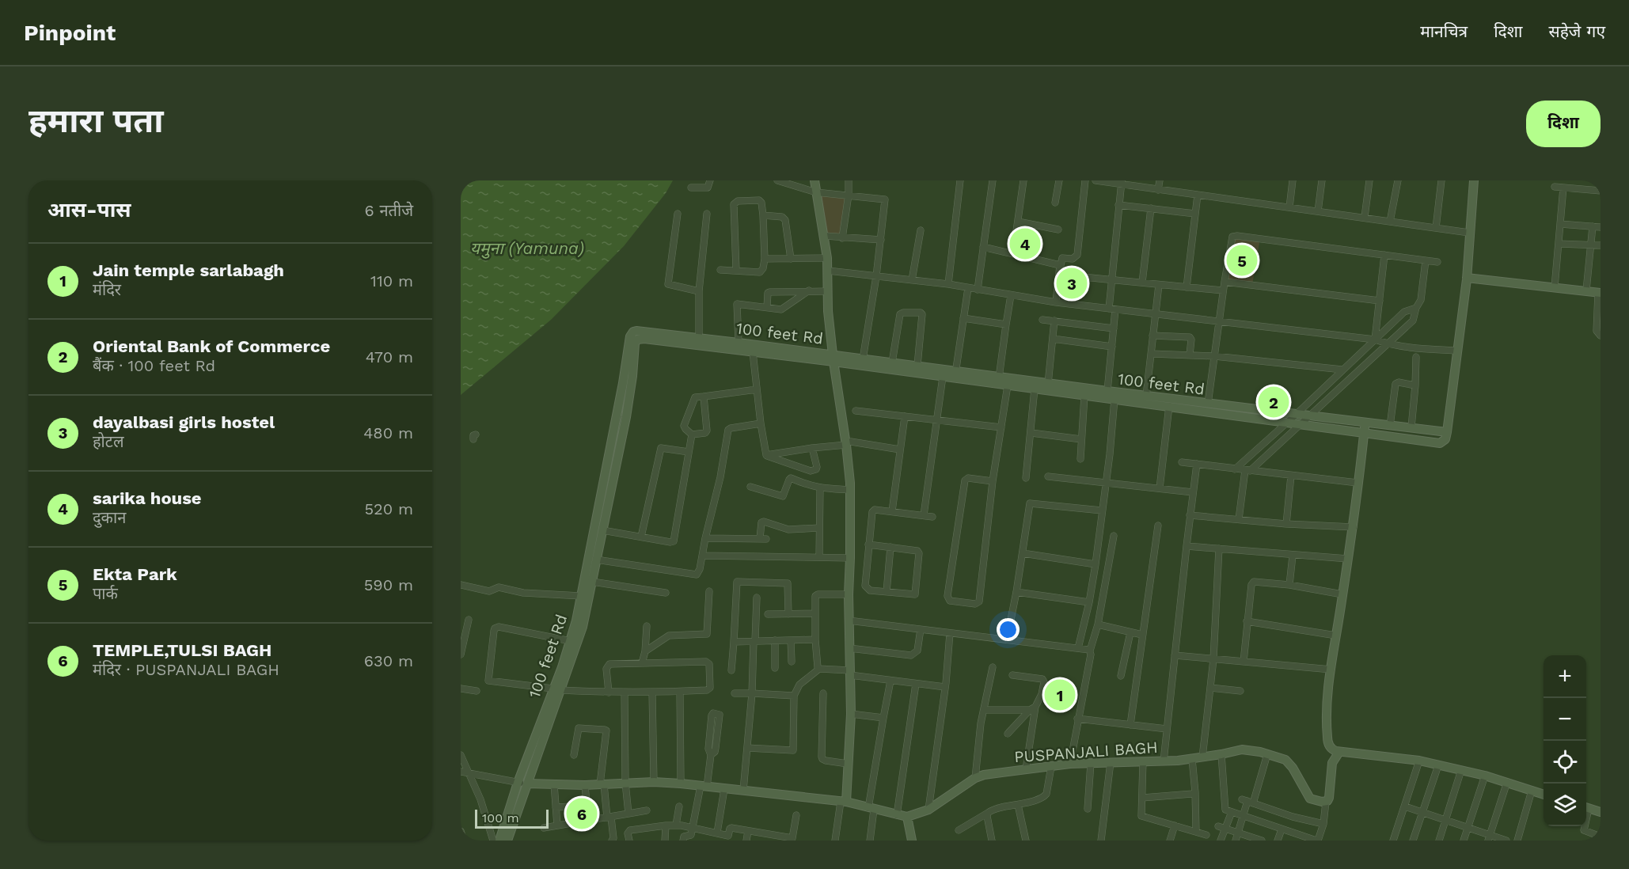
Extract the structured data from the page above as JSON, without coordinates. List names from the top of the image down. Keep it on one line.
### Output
{"streets":{"main road":["100 feet Rd","PUSPANJALI BAGH"]},"water":["यमुना (Yamuna)"],"scale_bar":"100 m","page":{"header":"Pinpoint","nav":["मानचित्र","दिशा","सहेजे गए"],"buttons":"दिशा","title":"हमारा पता","heading":["आस-पास","6 नतीजे"],"pins":["4","5","3","2","1","6"],"list":[{"mark":"1","name":"Jain temple sarlabagh","note":"मंदिर","value":"110 m"},{"mark":"2","name":"Oriental Bank of Commerce","note":"बैंक · 100 feet Rd","value":"470 m"},{"mark":"3","name":"dayalbasi girls hostel","note":"होटल","value":"480 m"},{"mark":"4","name":"sarika house","note":"दुकान","value":"520 m"},{"mark":"5","name":"Ekta Park","note":"पार्क","value":"590 m"},{"mark":"6","name":"TEMPLE,TULSI BAGH","note":"मंदिर · PUSPANJALI BAGH","value":"630 m"}],"map_buttons":["+","−"],"scale":"100 m"}}
